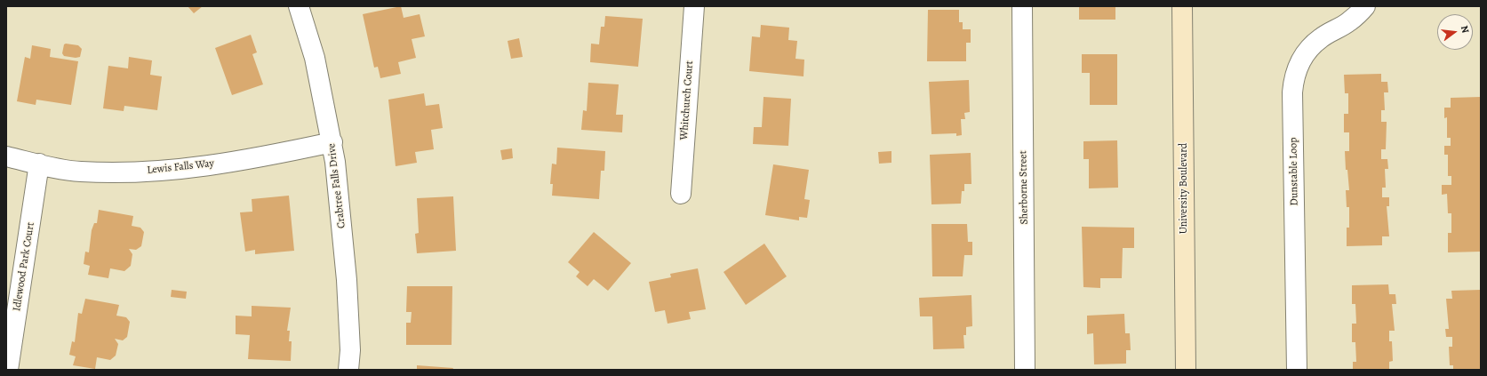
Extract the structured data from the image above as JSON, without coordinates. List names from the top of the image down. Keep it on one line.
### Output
{"streets":{"street":["Whitchurch Court","Lewis Falls Way","Dunstable Loop","Crabtree Falls Drive","Sherborne Street","University Boulevard","Idlewood Park Court"]},"crossings":[["Lewis Falls Way","Crabtree Falls Drive"],["Lewis Falls Way","Idlewood Park Court"]],"north":"right"}
